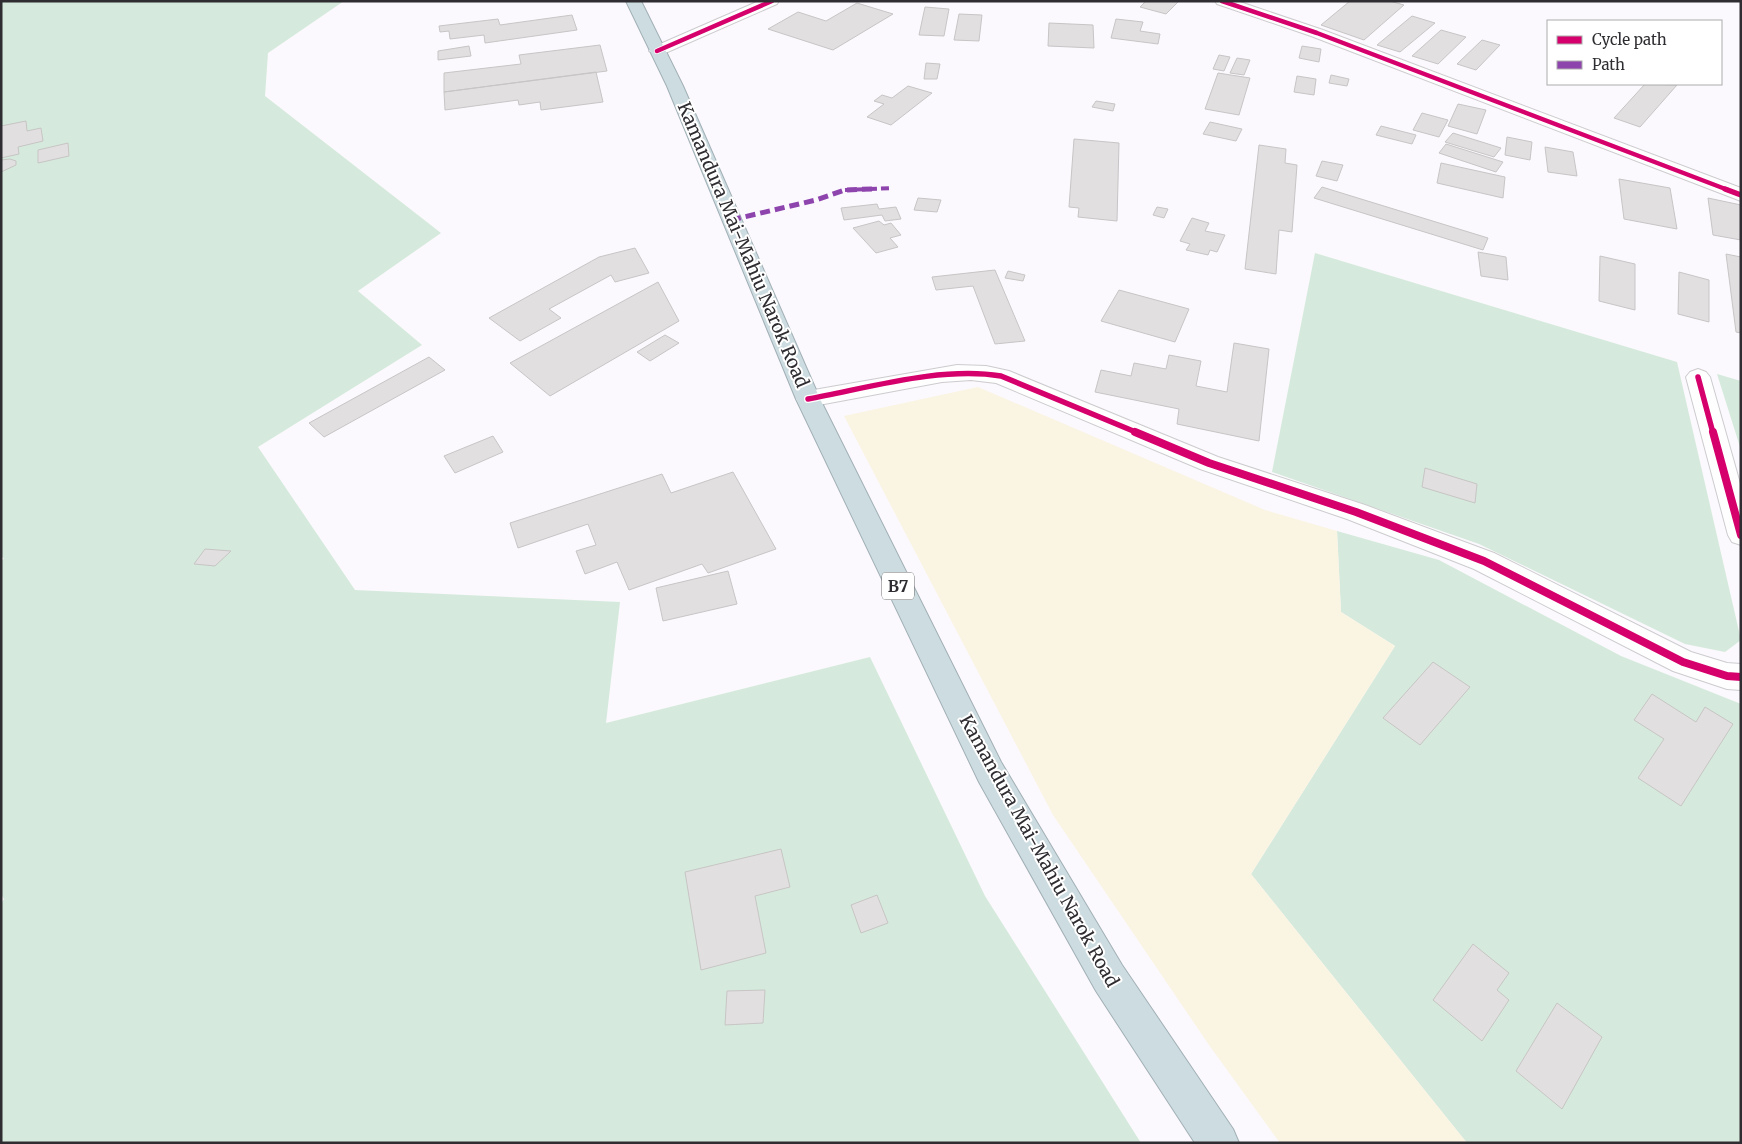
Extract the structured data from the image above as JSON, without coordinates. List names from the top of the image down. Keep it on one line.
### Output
{"streets":{"highway":["Kamandura Mai-Mahiu Narok Road","B7"]},"legend":["Cycle path","Path"]}
